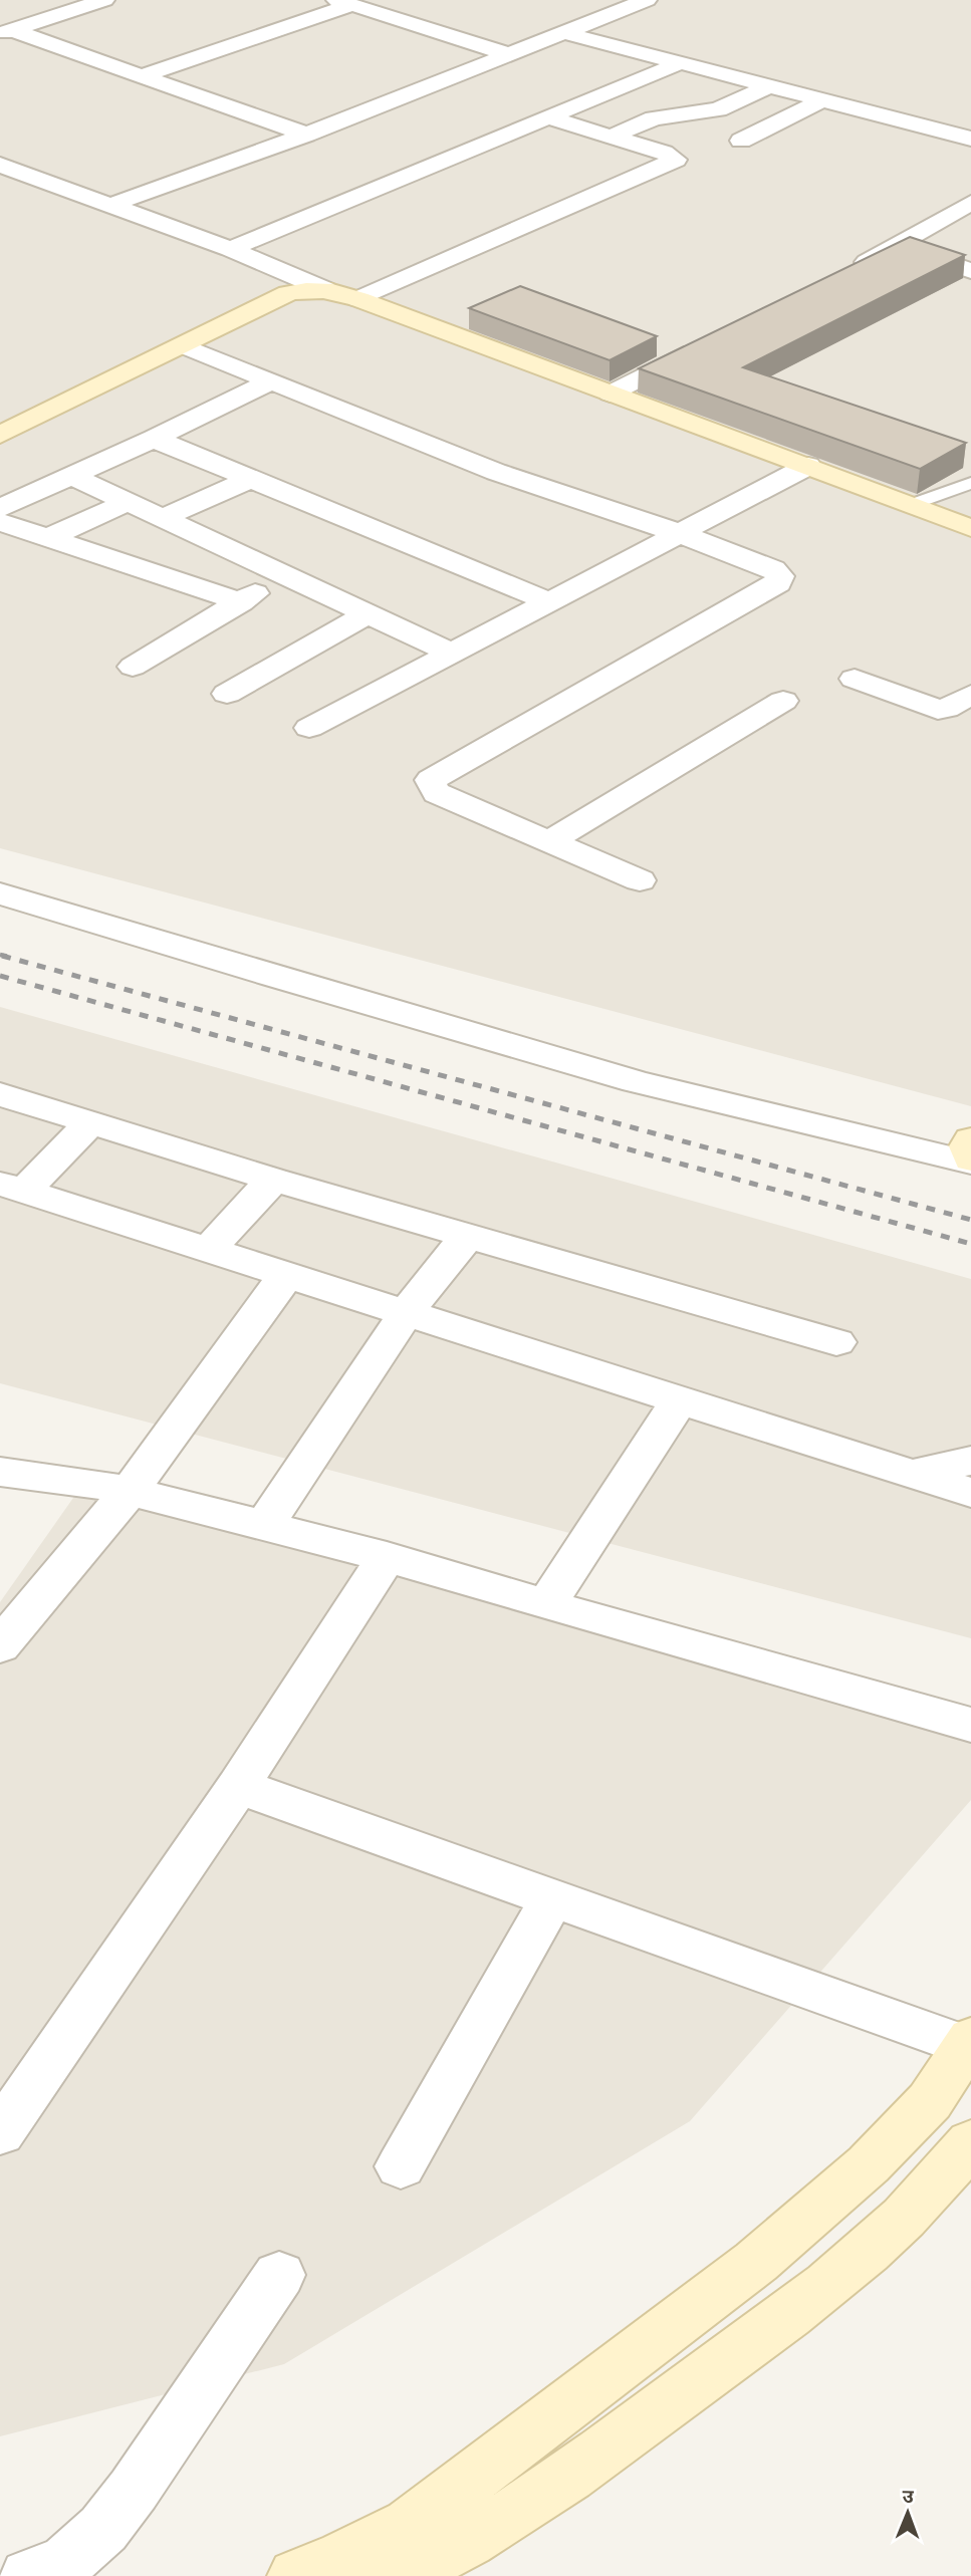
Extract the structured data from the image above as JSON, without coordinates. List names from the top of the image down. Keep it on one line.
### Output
{"north":"top"}
